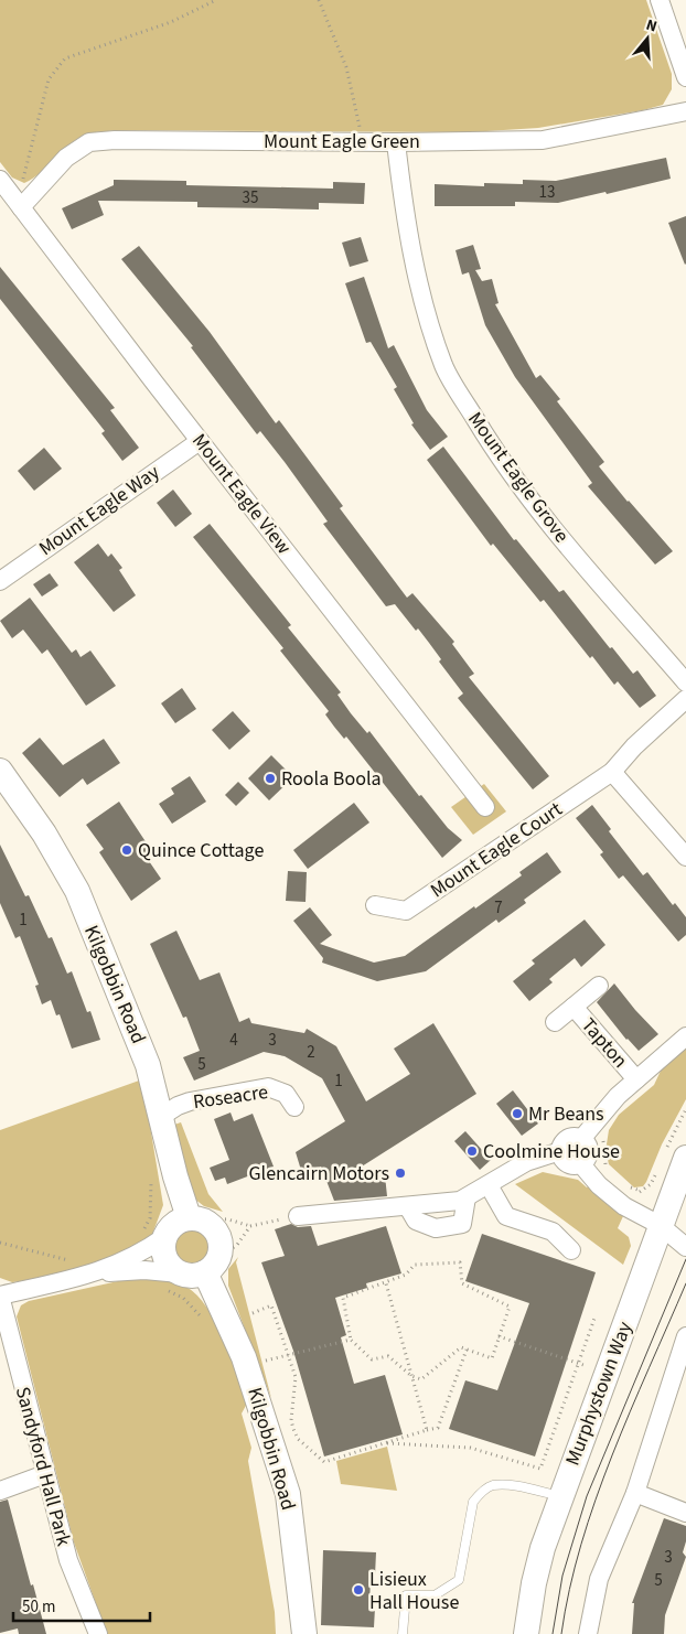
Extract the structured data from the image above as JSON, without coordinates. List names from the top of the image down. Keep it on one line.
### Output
{"streets":{"street":["Mount Eagle Green","Mount Eagle Grove","Mount Eagle View","Mount Eagle Way","Mount Eagle Court","Kilgobbin Road","Tapton","Roseacre","Murphystown Way","Sandyford Hall Park"]},"crossings":[["Mount Eagle Green","Mount Eagle Grove"],["Mount Eagle Green","Mount Eagle View"],["Mount Eagle View","Mount Eagle Way"],["Kilgobbin Road","Roseacre"]],"places":["Roola Boola","Quince Cottage","Mr Beans","Coolmine House","Glencairn Motors","Lisieux Hall House"],"house_numbers":["13","35","7","1","4","3","2","5","1","3","5"],"scale_bar":"50 m","north":"top"}
